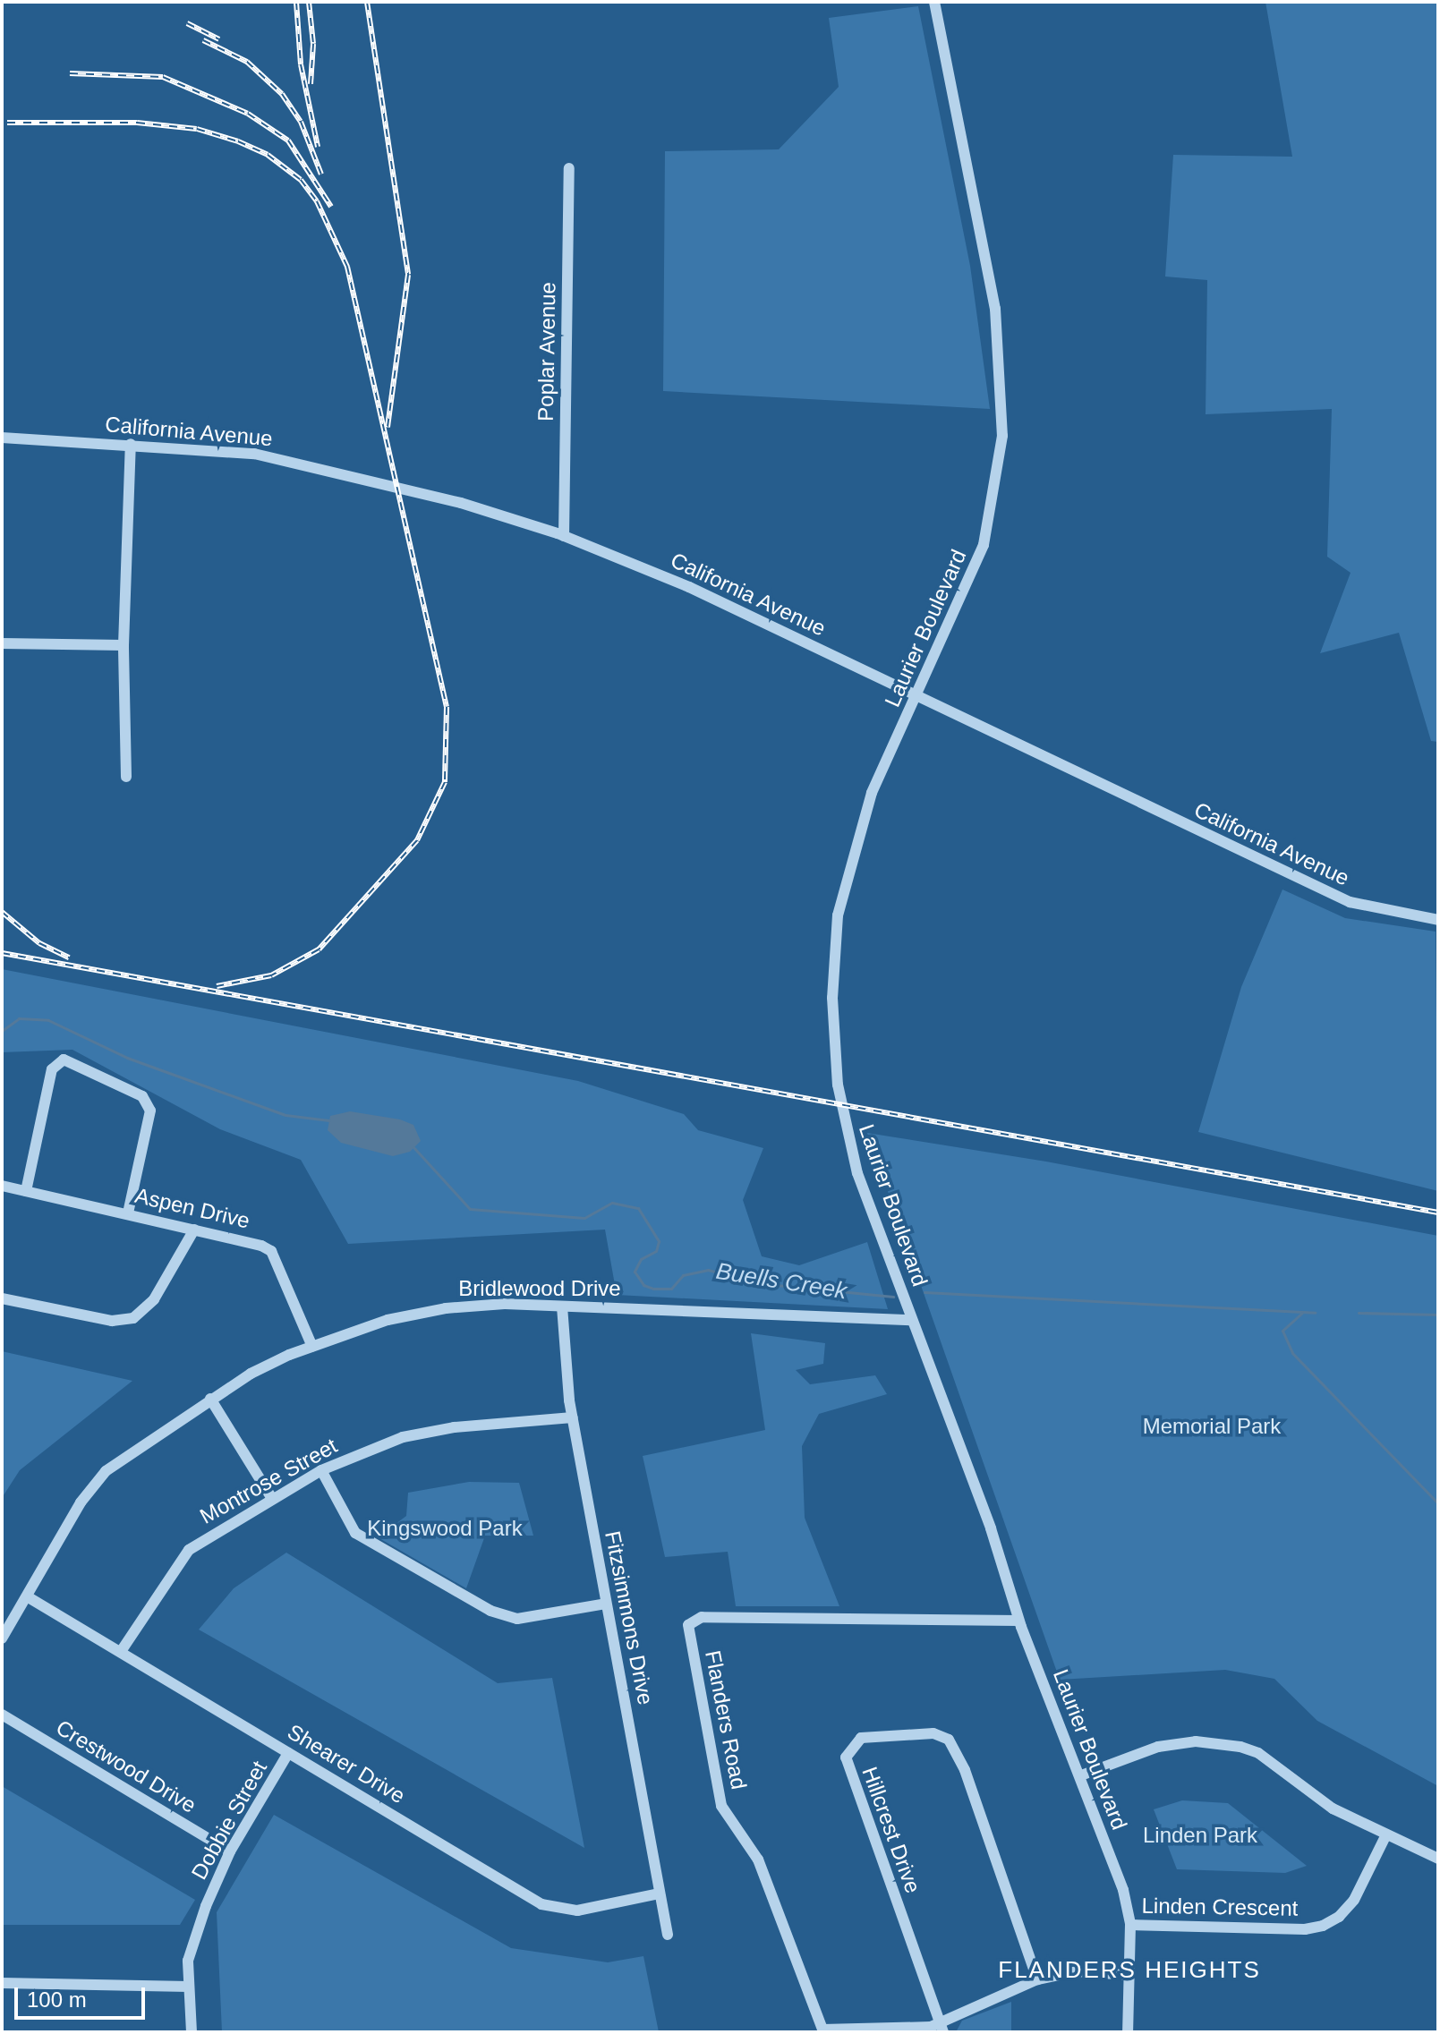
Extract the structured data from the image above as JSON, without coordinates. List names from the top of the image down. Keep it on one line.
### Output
{"streets":{"street":["Poplar Avenue","California Avenue","Laurier Boulevard","Aspen Drive","Bridlewood Drive","Montrose Street","Fitzsimmons Drive","Flanders Road","Shearer Drive","Crestwood Drive","Dobbie Street","Hillcrest Drive","Linden Crescent"]},"crossings":[["Poplar Avenue","California Avenue"],["California Avenue","Laurier Boulevard"],["Laurier Boulevard","Bridlewood Drive"],["Laurier Boulevard","Flanders Road"],["Laurier Boulevard","Linden Crescent"],["Aspen Drive","Bridlewood Drive"],["Bridlewood Drive","Fitzsimmons Drive"],["Bridlewood Drive","Shearer Drive"],["Montrose Street","Fitzsimmons Drive"],["Montrose Street","Shearer Drive"],["Fitzsimmons Drive","Shearer Drive"],["Flanders Road","Hillcrest Drive"],["Shearer Drive","Dobbie Street"],["Crestwood Drive","Dobbie Street"]],"districts":["FLANDERS HEIGHTS"],"water":["Buells Creek"],"parks":["Memorial Park","Kingswood Park","Linden Park"],"scale_bar":"100 m"}
